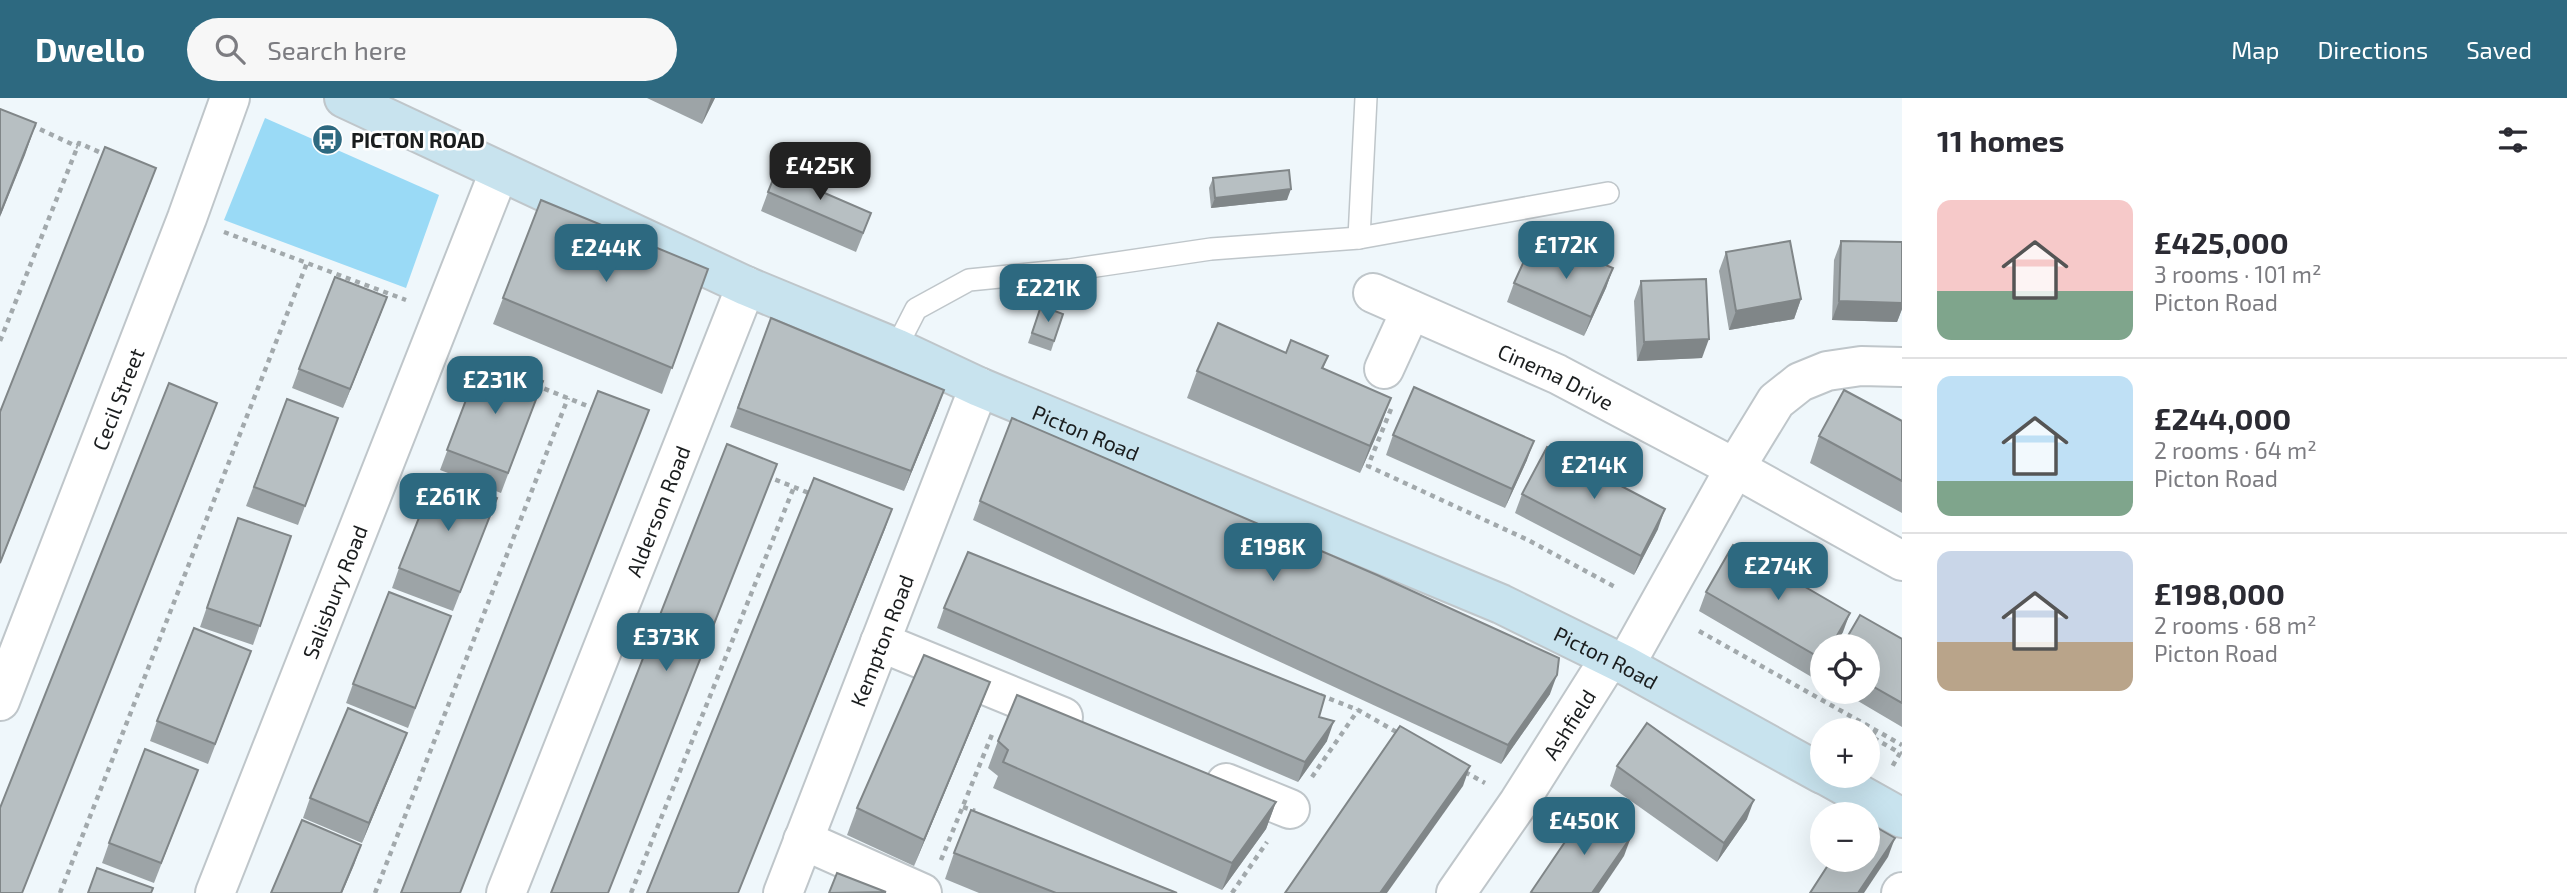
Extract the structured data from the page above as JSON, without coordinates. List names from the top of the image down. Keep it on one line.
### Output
{"streets":{"main road":["Picton Road"],"street":["Cinema Drive","Cecil Street","Alderson Road","Salisbury Road","Kempton Road","Ashfield"]},"crossings":[["Picton Road","Alderson Road"],["Picton Road","Salisbury Road"],["Picton Road","Kempton Road"],["Picton Road","Ashfield"]],"places":{"bus stop":["PICTON ROAD"]},"page":{"header":"Dwello","search":"Search here","nav":["Map","Directions","Saved"],"heading":"11 homes","price":["£425K","£172K","£244K","£221K","£231K","£214K","£261K","£198K","£274K","£373K","£450K"],"list":[{"name":"£425,000","note":"3 rooms · 101 m² · Picton Road"},{"name":"£244,000","note":"2 rooms · 64 m² · Picton Road"},{"name":"£198,000","note":"2 rooms · 68 m² · Picton Road"}],"map_buttons":["+","−"]}}
